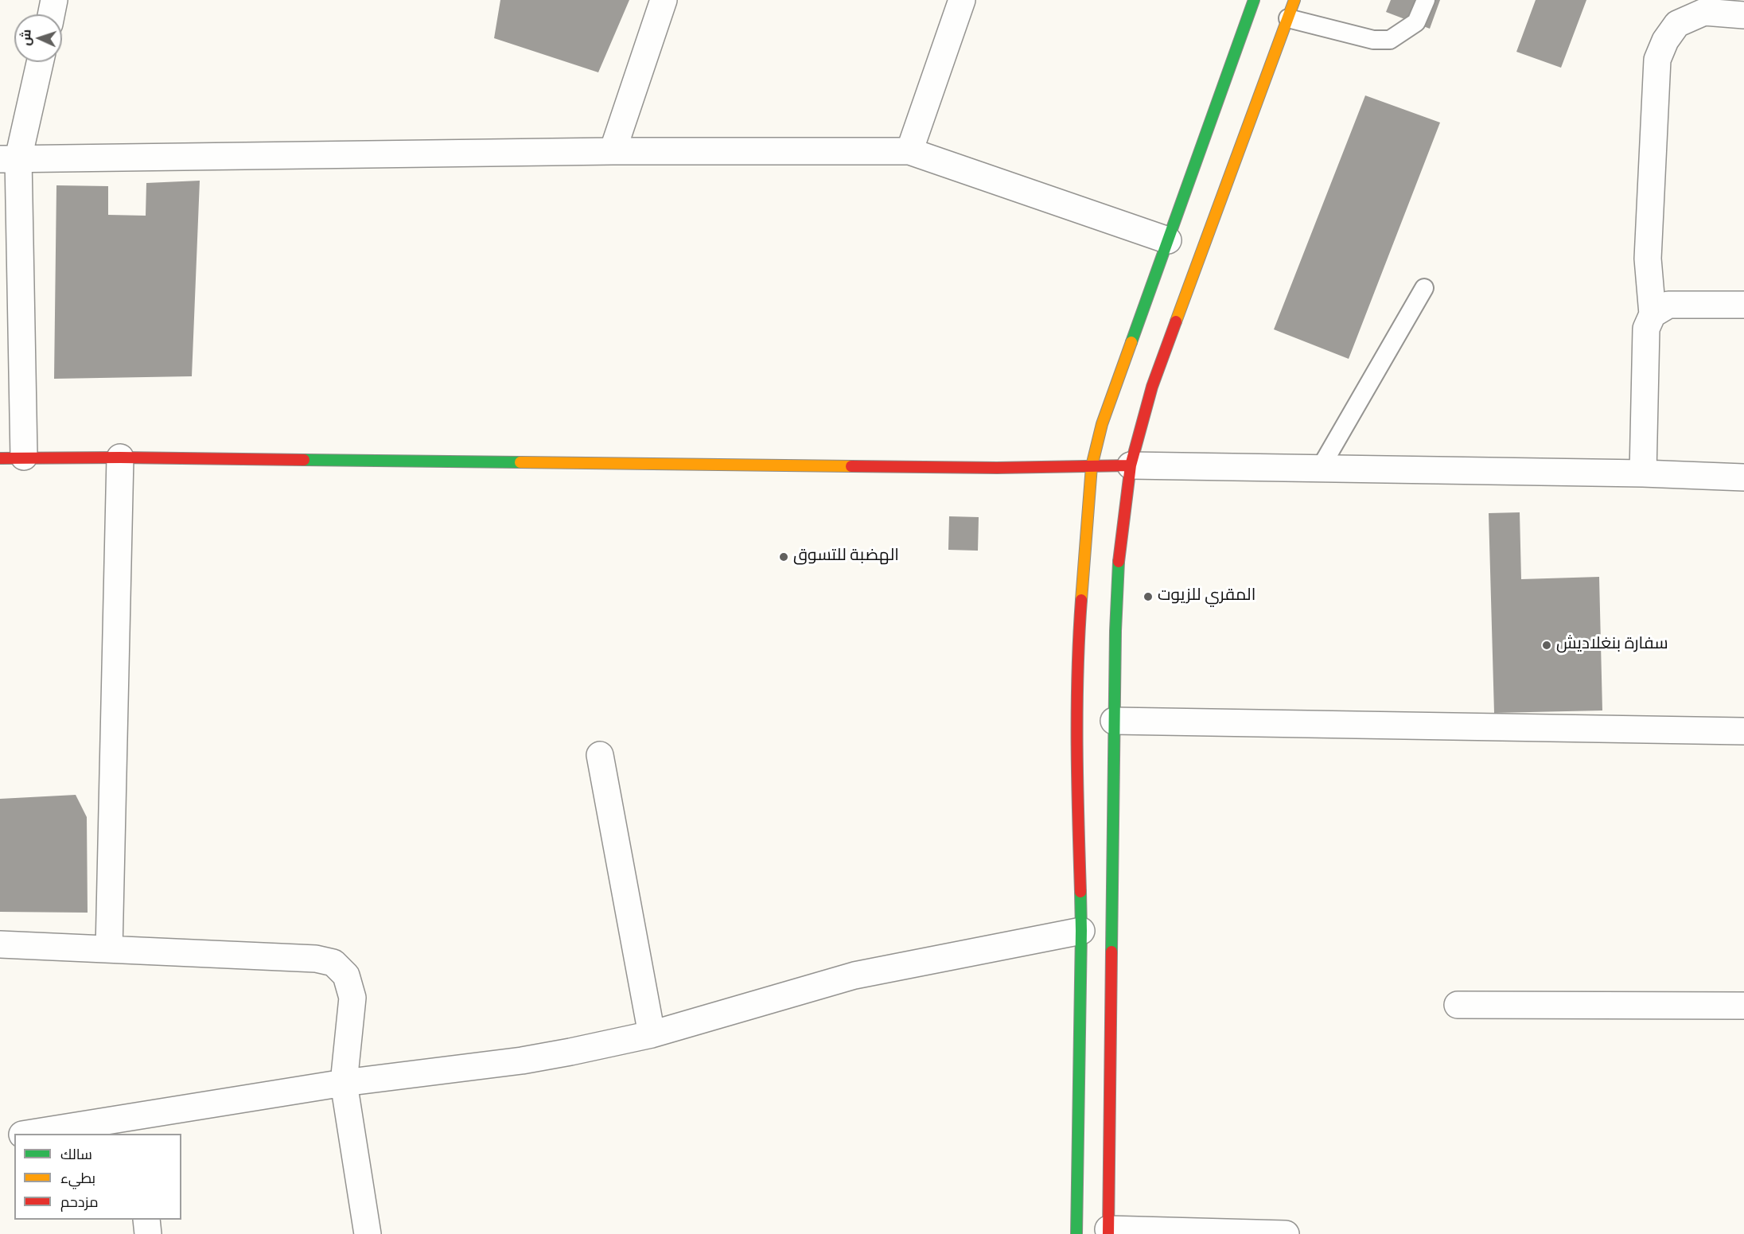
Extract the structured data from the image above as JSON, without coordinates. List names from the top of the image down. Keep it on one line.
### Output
{"places":["الهضبة للتسوق","المقري للزيوت","سفارة بنغلاديش"],"legend":["سالك","بطيء","مزدحم"],"north":"left"}
